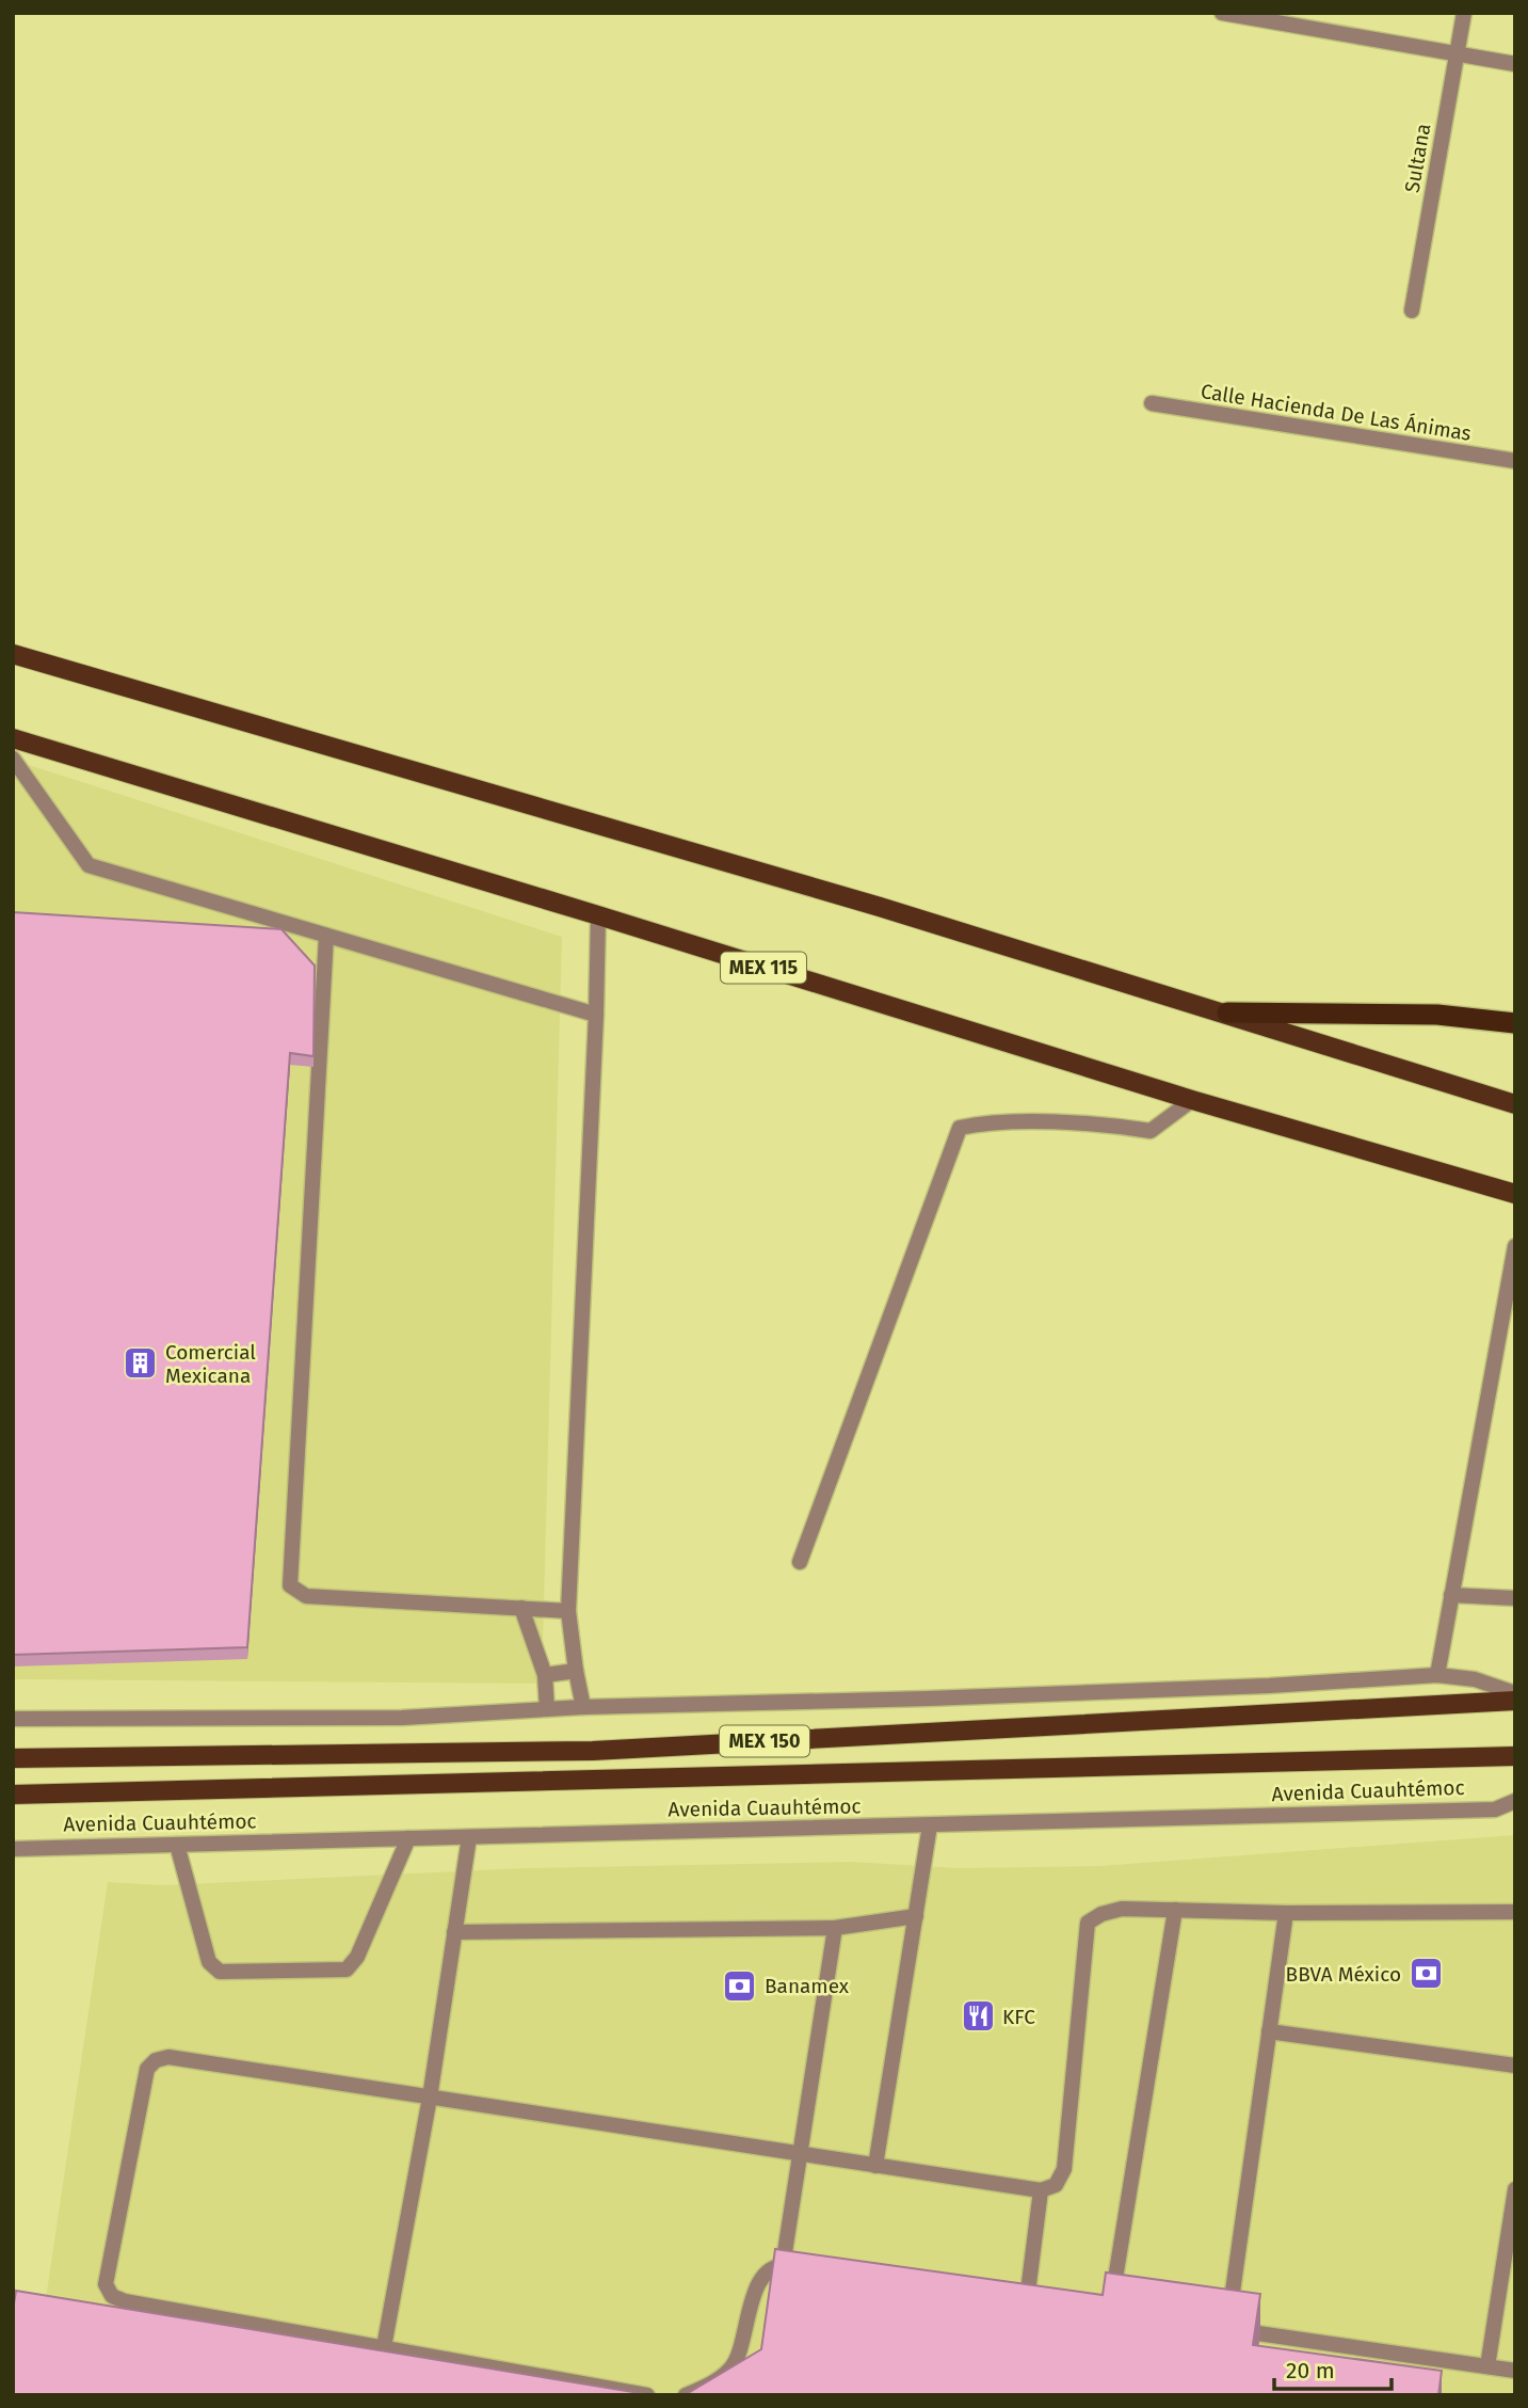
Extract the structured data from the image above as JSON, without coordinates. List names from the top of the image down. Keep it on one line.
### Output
{"streets":{"main road":["MEX 115","MEX 150","Avenida Cuauhtémoc"],"street":["Sultana","Calle Hacienda De Las Ánimas"]},"places":{"building":["Comercial Mexicana"],"bank":["BBVA México","Banamex"],"restaurant":["KFC"]},"scale_bar":"20 m"}
